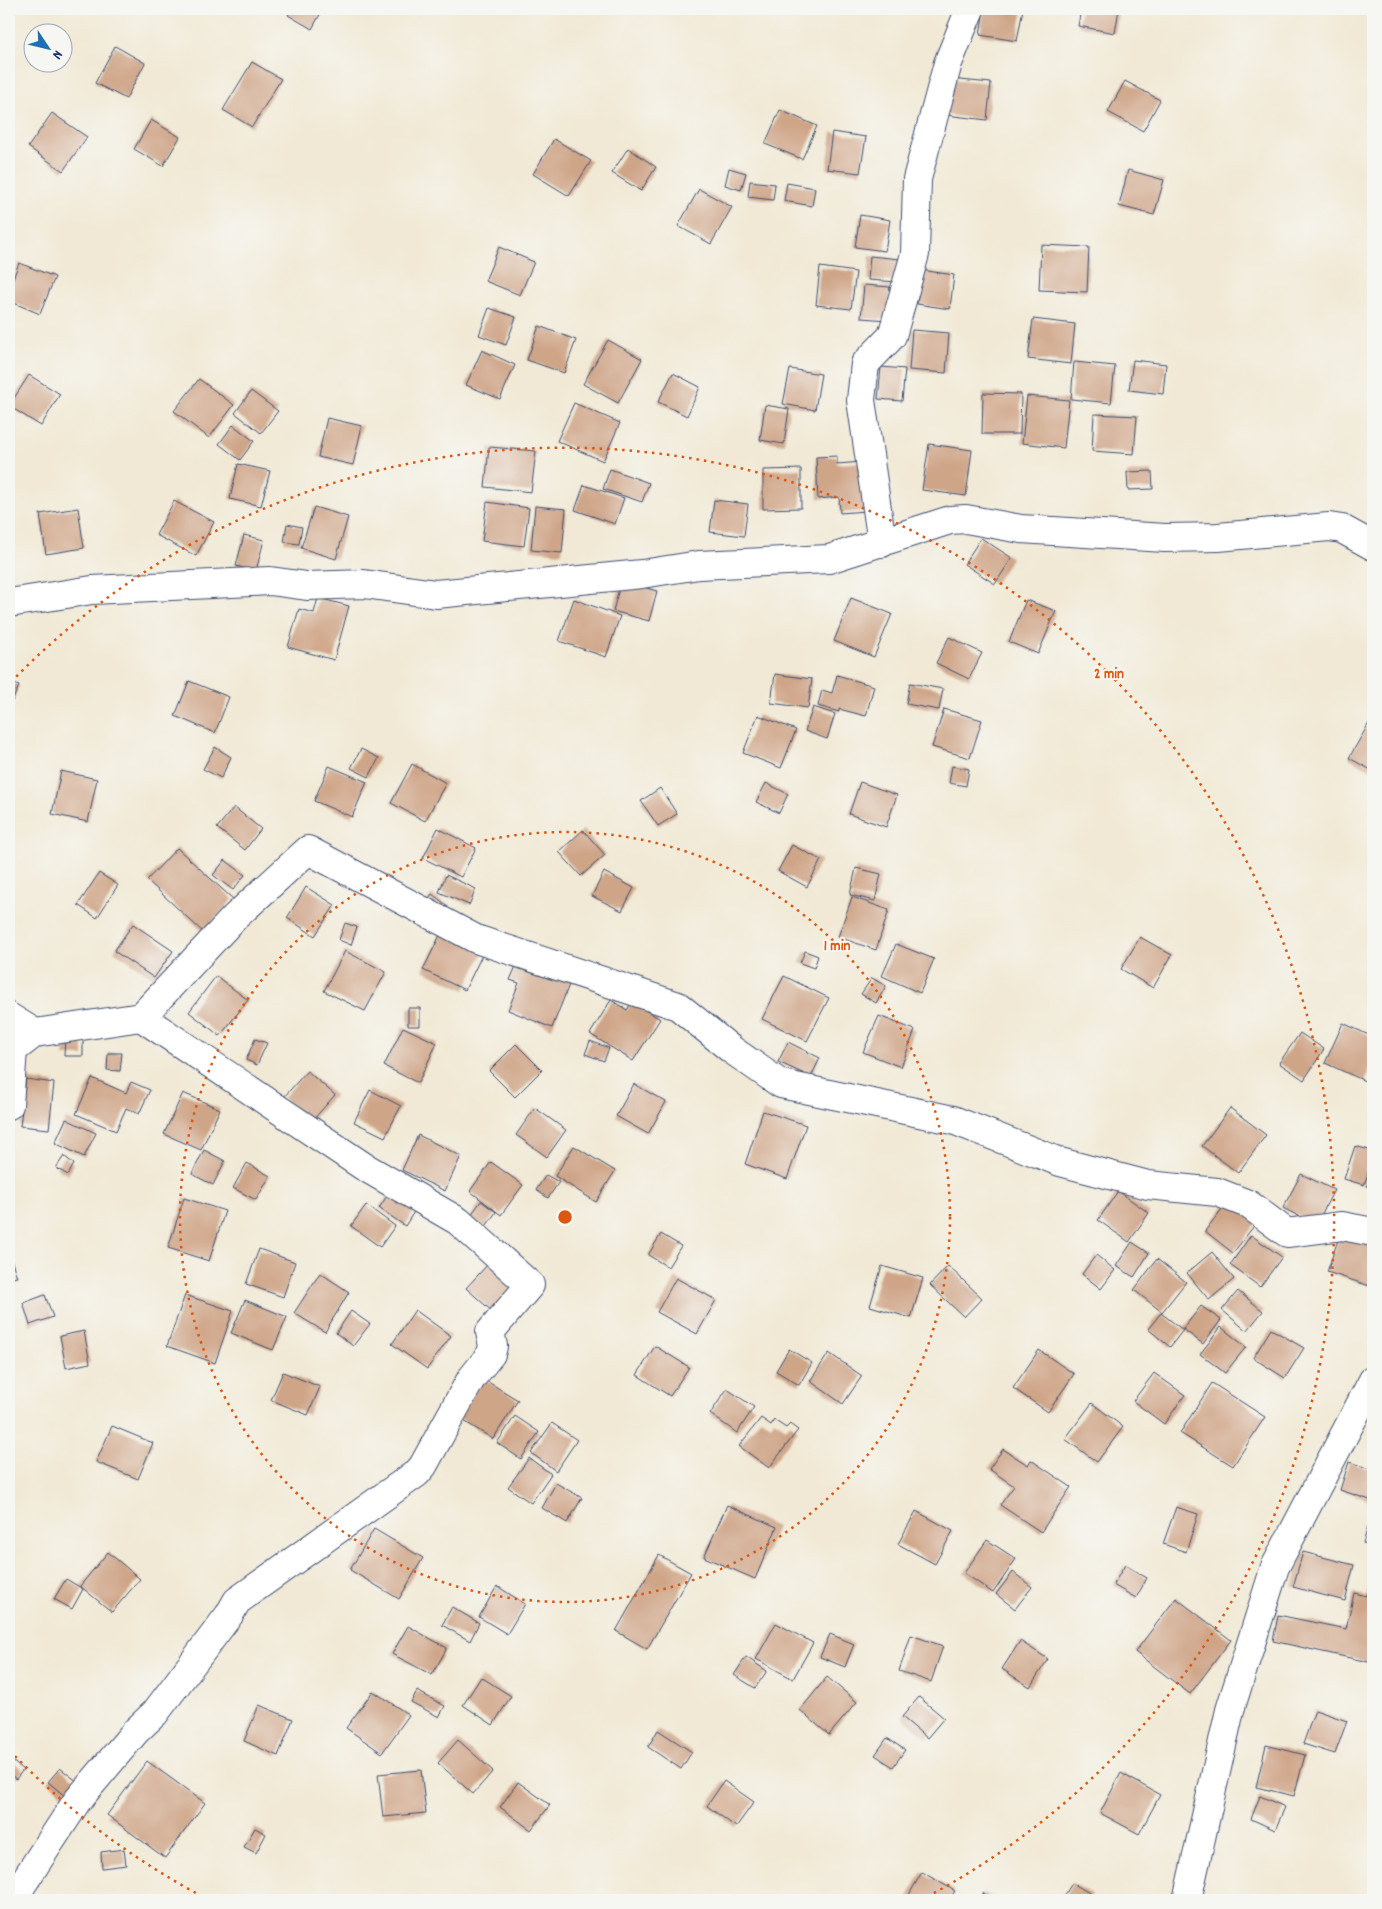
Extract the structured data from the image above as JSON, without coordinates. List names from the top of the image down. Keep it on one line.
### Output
{"north":"bottom right","rings":["2 min","1 min"]}
